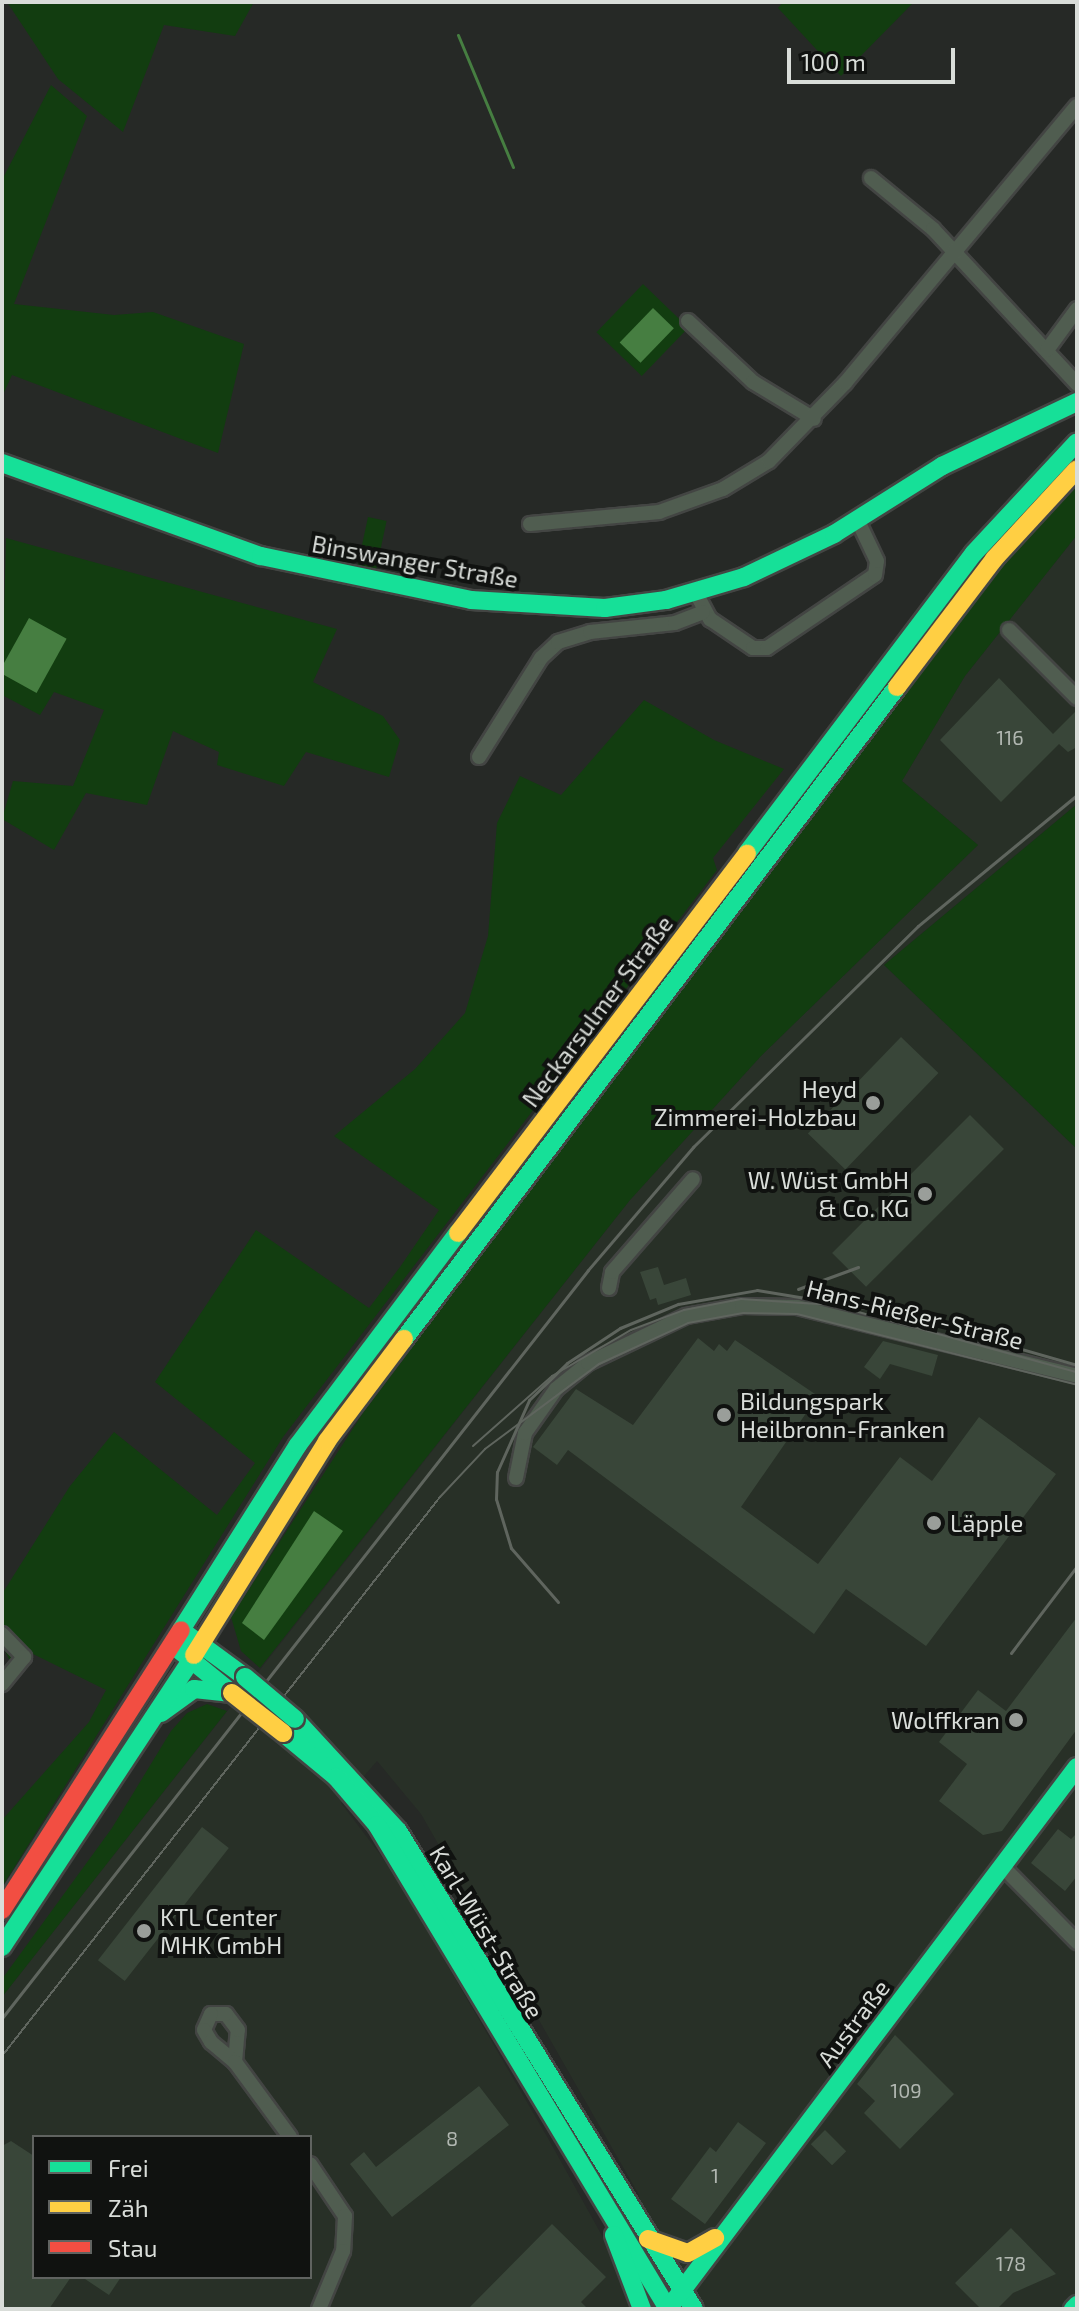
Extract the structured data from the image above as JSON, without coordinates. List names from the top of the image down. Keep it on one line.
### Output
{"streets":{"main road":["Binswanger Straße","Neckarsulmer Straße","Karl-Wüst-Straße","Austraße"],"street":["Hans-Rießer-Straße"]},"crossings":[["Neckarsulmer Straße","Karl-Wüst-Straße"],["Karl-Wüst-Straße","Austraße"]],"places":["Heyd Zimmerei-Holzbau","W. Wüst GmbH & Co. KG","Bildungspark Heilbronn-Franken","Läpple","Wolffkran","KTL Center MHK GmbH"],"house_numbers":["116","109","8","1","178"],"legend":["Frei","Zäh","Stau"],"scale_bar":"100 m"}
